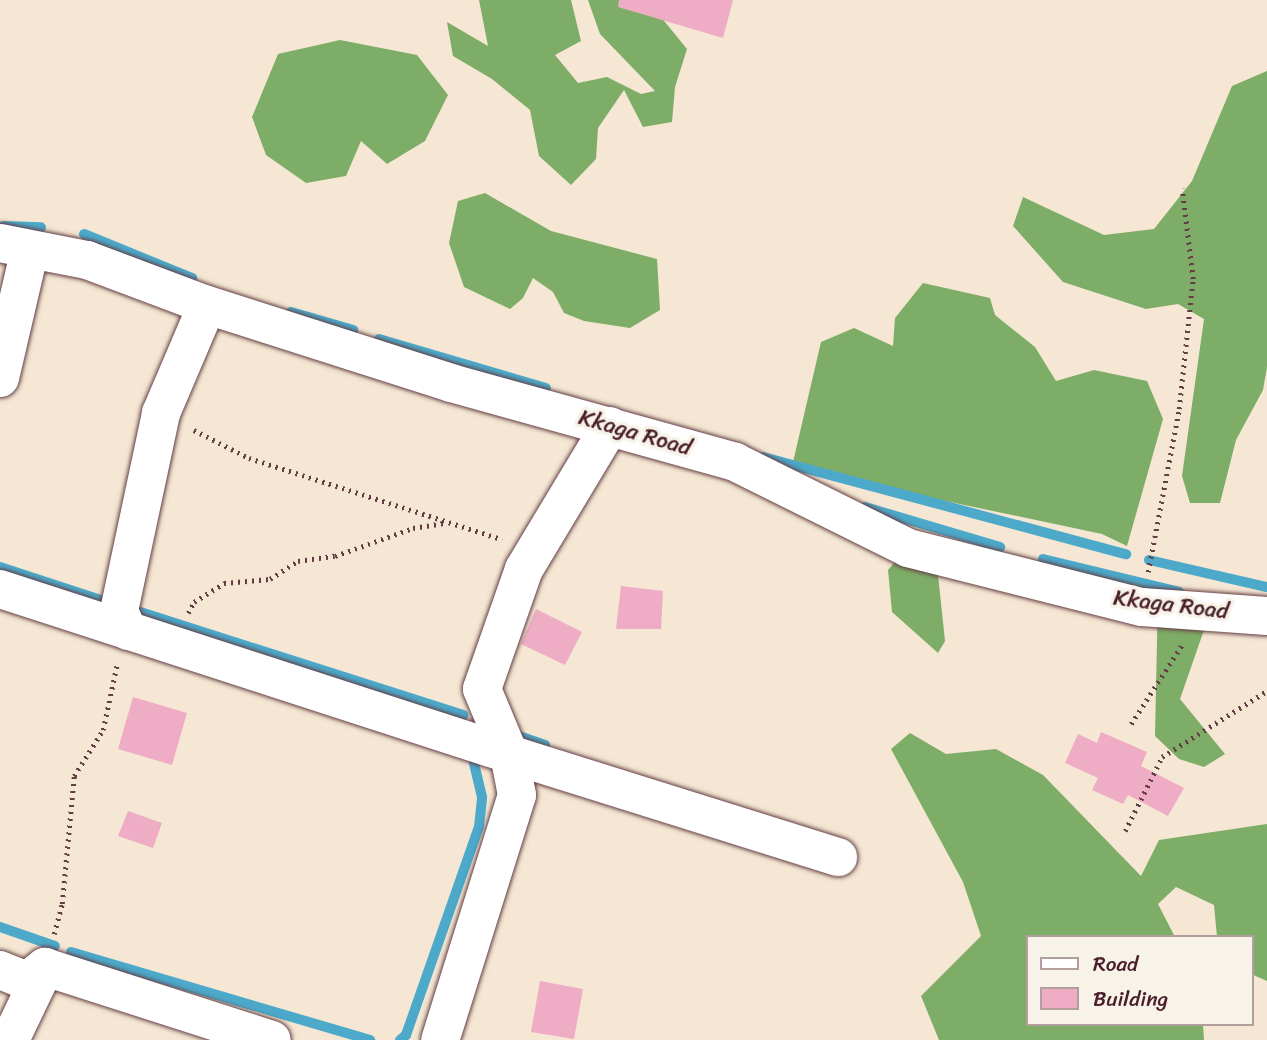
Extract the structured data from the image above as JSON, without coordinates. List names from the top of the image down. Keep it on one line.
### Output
{"streets":{"street":["Kkaga Road"]},"legend":["Road","Building"]}
